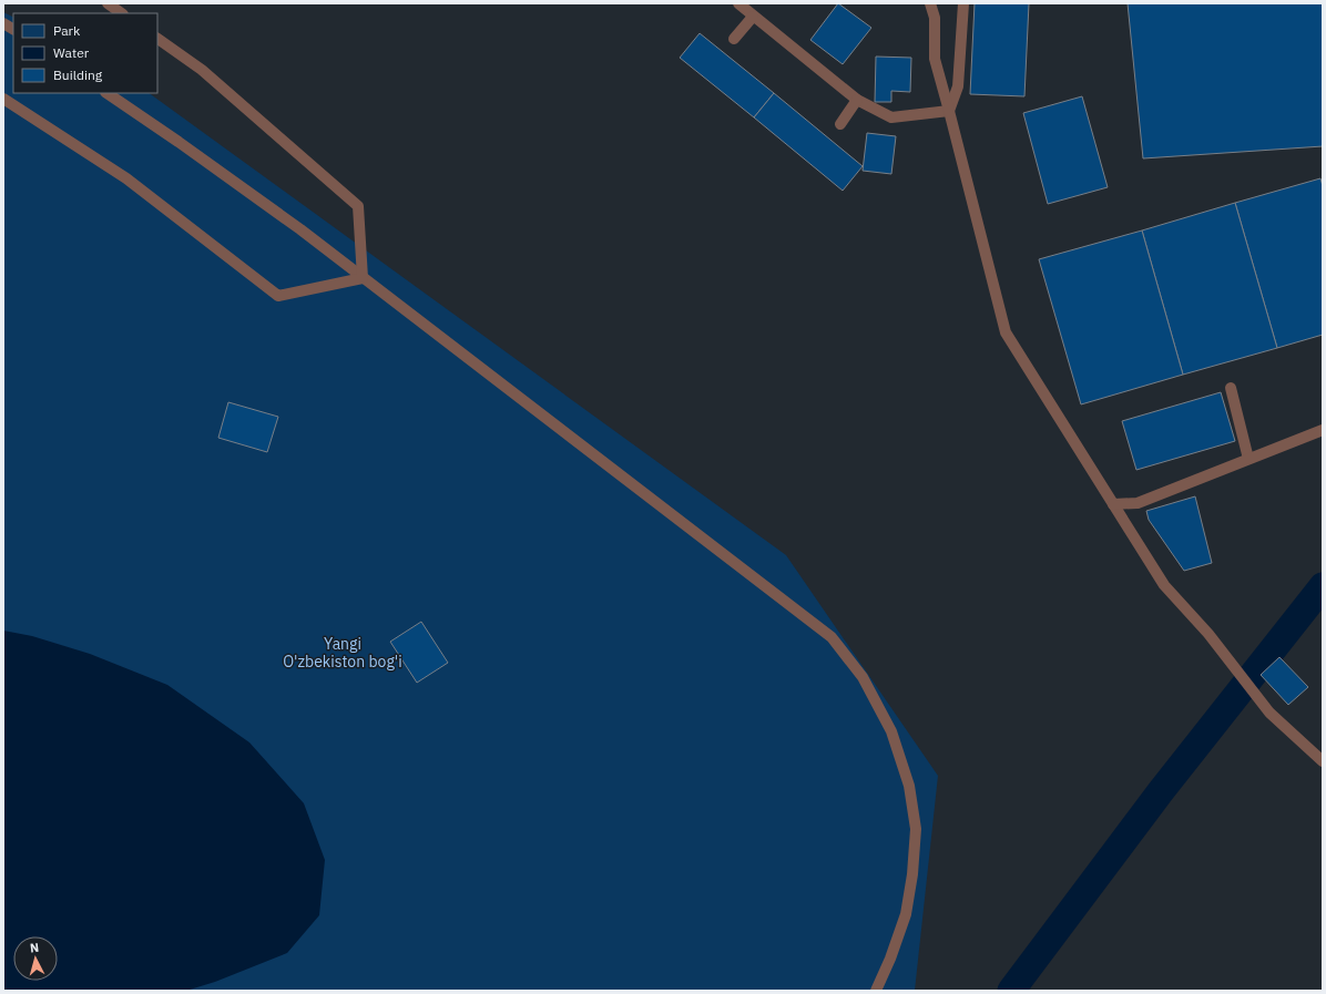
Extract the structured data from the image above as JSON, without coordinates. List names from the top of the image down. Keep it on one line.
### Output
{"parks":["Yangi O'zbekiston bog'i"],"legend":["Park","Water","Building"],"north":"top"}
